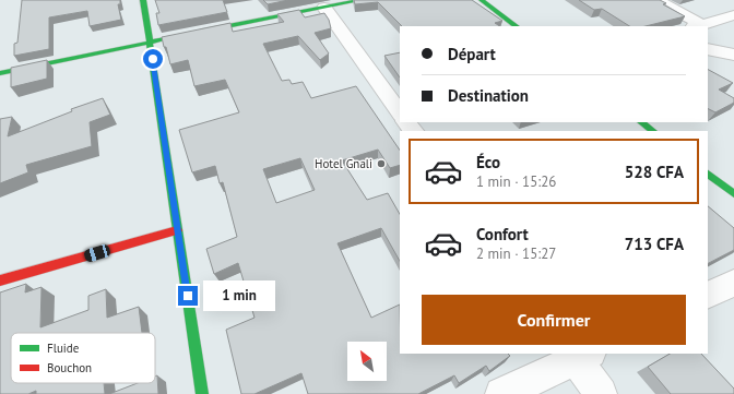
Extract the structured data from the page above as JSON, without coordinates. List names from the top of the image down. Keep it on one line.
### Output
{"places":["Hotel Gnali"],"legend":["Fluide","Bouchon"],"north":"top left","page":{"banner":["Départ","Destination"],"list":[{"name":"Éco","note":"1 min · 15:26","value":"528 CFA"},{"name":"Confort","note":"2 min · 15:27","value":"713 CFA"}],"bubble":"1 min","buttons":"Confirmer"}}
